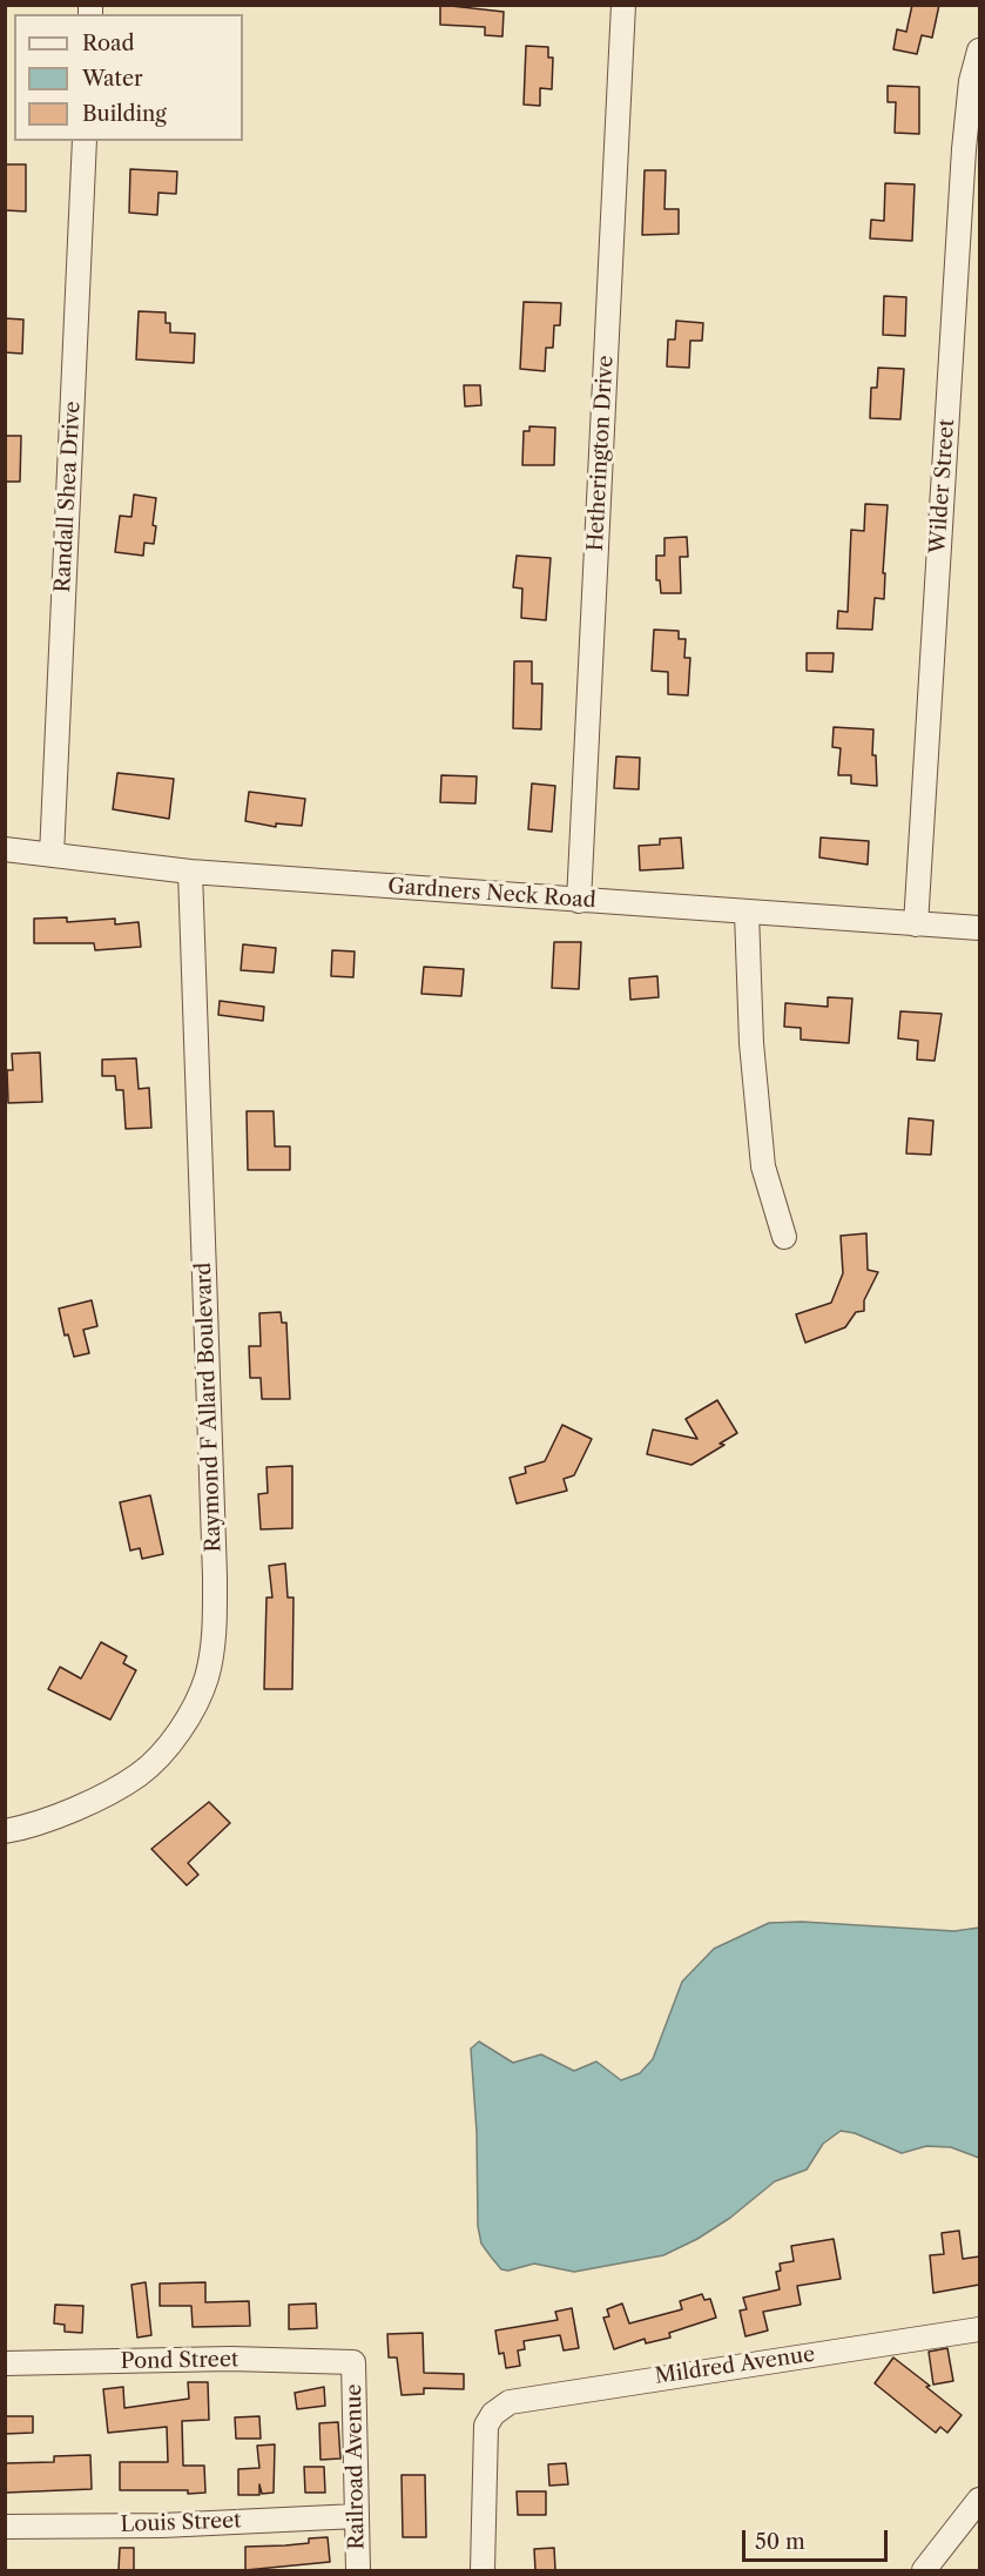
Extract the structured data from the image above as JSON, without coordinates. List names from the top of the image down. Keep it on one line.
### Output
{"streets":{"street":["Hetherington Drive","Wilder Street","Randall Shea Drive","Gardners Neck Road","Raymond F Allard Boulevard","Pond Street","Mildred Avenue","Railroad Avenue","Louis Street"]},"crossings":[["Hetherington Drive","Gardners Neck Road"],["Wilder Street","Gardners Neck Road"],["Randall Shea Drive","Gardners Neck Road"],["Gardners Neck Road","Raymond F Allard Boulevard"],["Pond Street","Railroad Avenue"],["Railroad Avenue","Louis Street"]],"legend":["Road","Water","Building"],"scale_bar":"50 m"}
